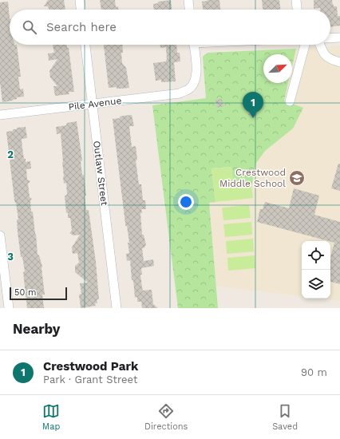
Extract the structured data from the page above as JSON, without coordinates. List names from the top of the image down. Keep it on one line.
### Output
{"streets":{"street":["Pile Avenue","Outlaw Street"]},"crossings":[["Pile Avenue","Outlaw Street"]],"places":{"school or university":["Crestwood Middle School"]},"scale_bar":"50 m","north":"top right","page":{"search":"Search here","pins":"1","scale":"50 m","heading":"Nearby","list":[{"mark":"1","name":"Crestwood Park","note":"Park · Grant Street","value":"90 m"}],"nav":["Map","Directions","Saved"]},"grid":{"rows":["2","3"]}}
